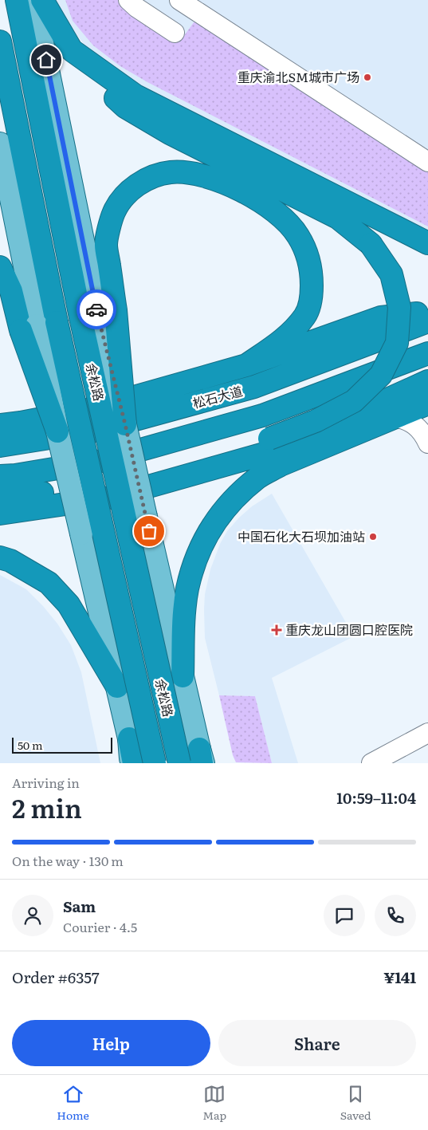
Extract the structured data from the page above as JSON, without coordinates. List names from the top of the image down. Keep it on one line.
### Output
{"streets":{"highway":["余松路","松石大道"]},"places":{"other":["重庆渝北SM城市广场","中国石化大石坝加油站"],"health":["重庆龙山团圆口腔医院"]},"scale_bar":"50 m","page":{"scale":"50 m","heading":["2 min","Arriving in","10:59–11:04"],"panel":["Sam","Courier · 4.5","Order #6357","¥141"],"bar":"On the way · 130 m","buttons":["Help","Share"],"tabs":["Home","Map","Saved"]}}
